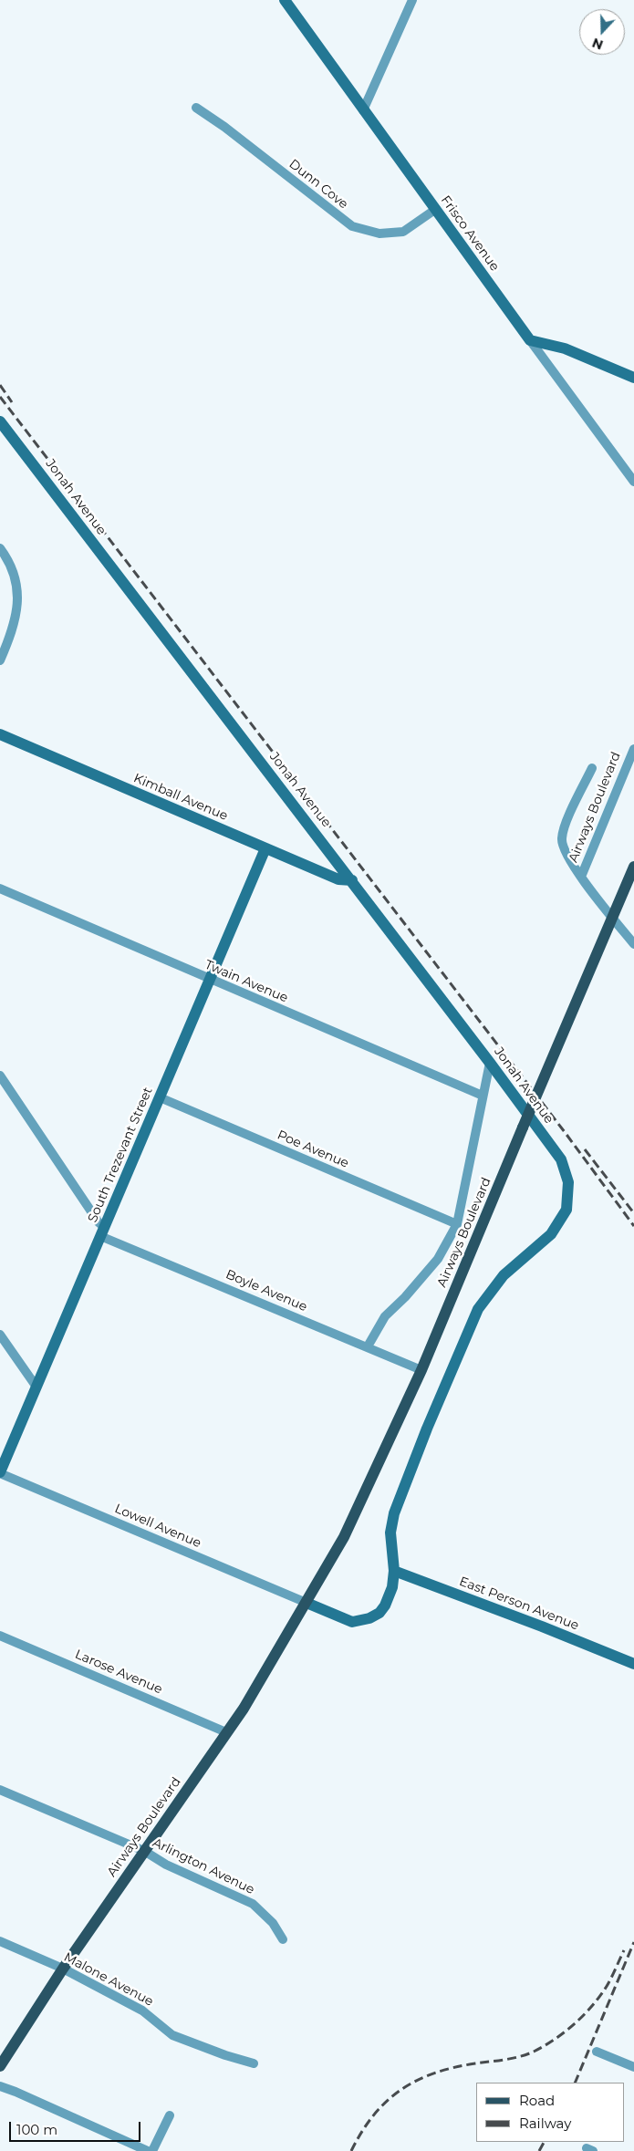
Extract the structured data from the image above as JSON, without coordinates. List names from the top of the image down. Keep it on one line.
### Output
{"streets":{"main road":["Airways Boulevard"],"street":["Dunn Cove","Frisco Avenue","Jonah Avenue","Kimball Avenue","Twain Avenue","Poe Avenue","South Trezevant Street","Boyle Avenue","Lowell Avenue","East Person Avenue","Larose Avenue","Arlington Avenue","Malone Avenue"]},"crossings":[["Dunn Cove","Frisco Avenue"],["Jonah Avenue","Kimball Avenue"],["Jonah Avenue","Airways Boulevard"],["Jonah Avenue","East Person Avenue"],["Kimball Avenue","South Trezevant Street"],["Airways Boulevard","Twain Avenue"],["Airways Boulevard","Poe Avenue"],["Airways Boulevard","Boyle Avenue"],["Airways Boulevard","Lowell Avenue"],["Airways Boulevard","Larose Avenue"],["Airways Boulevard","Arlington Avenue"],["Airways Boulevard","Malone Avenue"],["Twain Avenue","South Trezevant Street"],["Poe Avenue","South Trezevant Street"],["South Trezevant Street","Boyle Avenue"],["South Trezevant Street","Lowell Avenue"]],"legend":["Road","Railway"],"scale_bar":"100 m","north":"bottom"}
